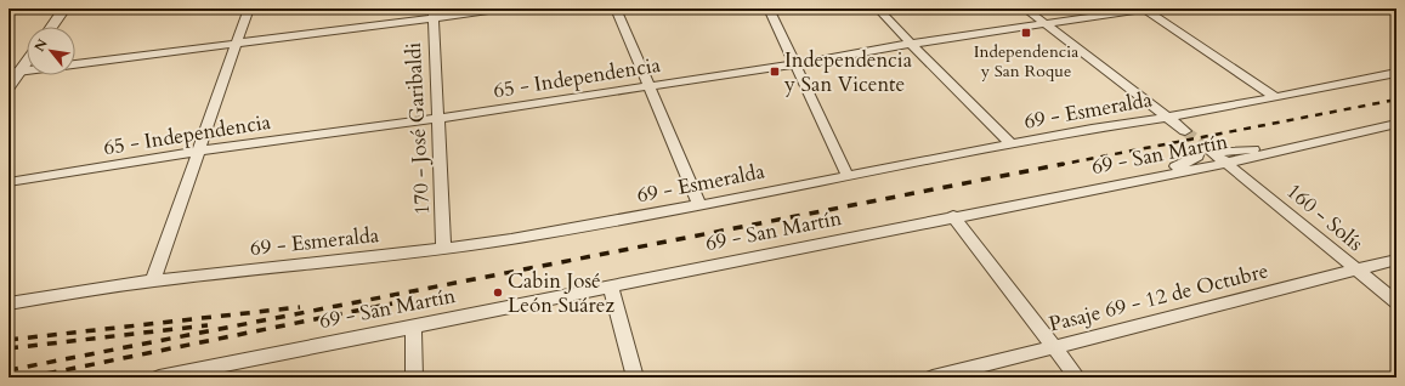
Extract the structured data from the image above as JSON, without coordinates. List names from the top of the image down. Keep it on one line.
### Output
{"streets":{"street":["65 - Independencia","69 - Esmeralda","170 - José Garibaldi","69 - San Martín","160 - Solís","Pasaje 69 - 12 de Octubre"]},"crossings":[["65 - Independencia","170 - José Garibaldi"],["69 - Esmeralda","170 - José Garibaldi"],["69 - San Martín","160 - Solís"],["160 - Solís","Pasaje 69 - 12 de Octubre"]],"places":{"transit":["Independencia y San Roque","Independencia y San Vicente"],"other":["Cabin José León Suárez"]},"north":"top left"}
